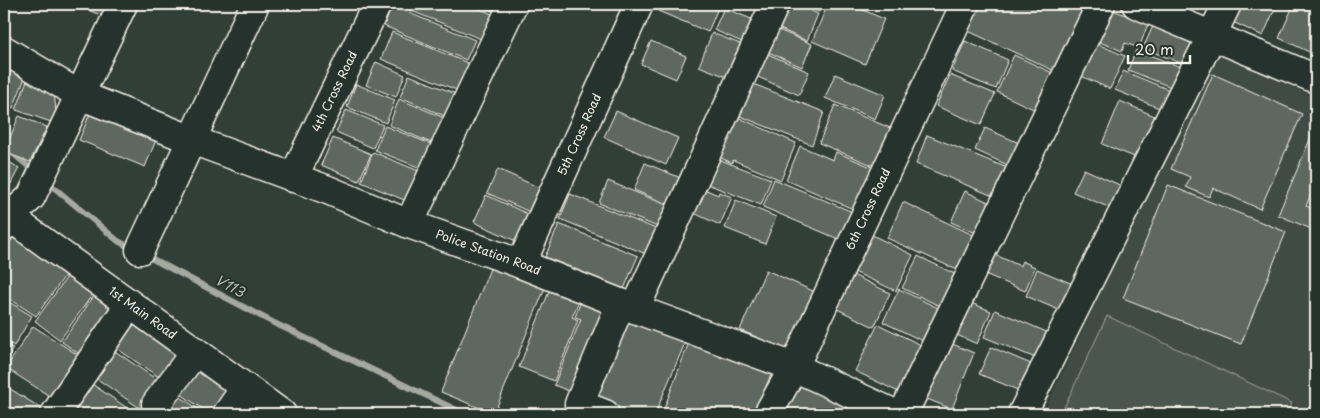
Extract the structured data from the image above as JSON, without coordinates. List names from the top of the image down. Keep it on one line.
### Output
{"streets":{"street":["4th Cross Road","5th Cross Road","6th Cross Road","Police Station Road","1st Main Road"]},"crossings":[["4th Cross Road","Police Station Road"],["5th Cross Road","Police Station Road"],["6th Cross Road","Police Station Road"]],"water":["V113"],"scale_bar":"20 m"}
